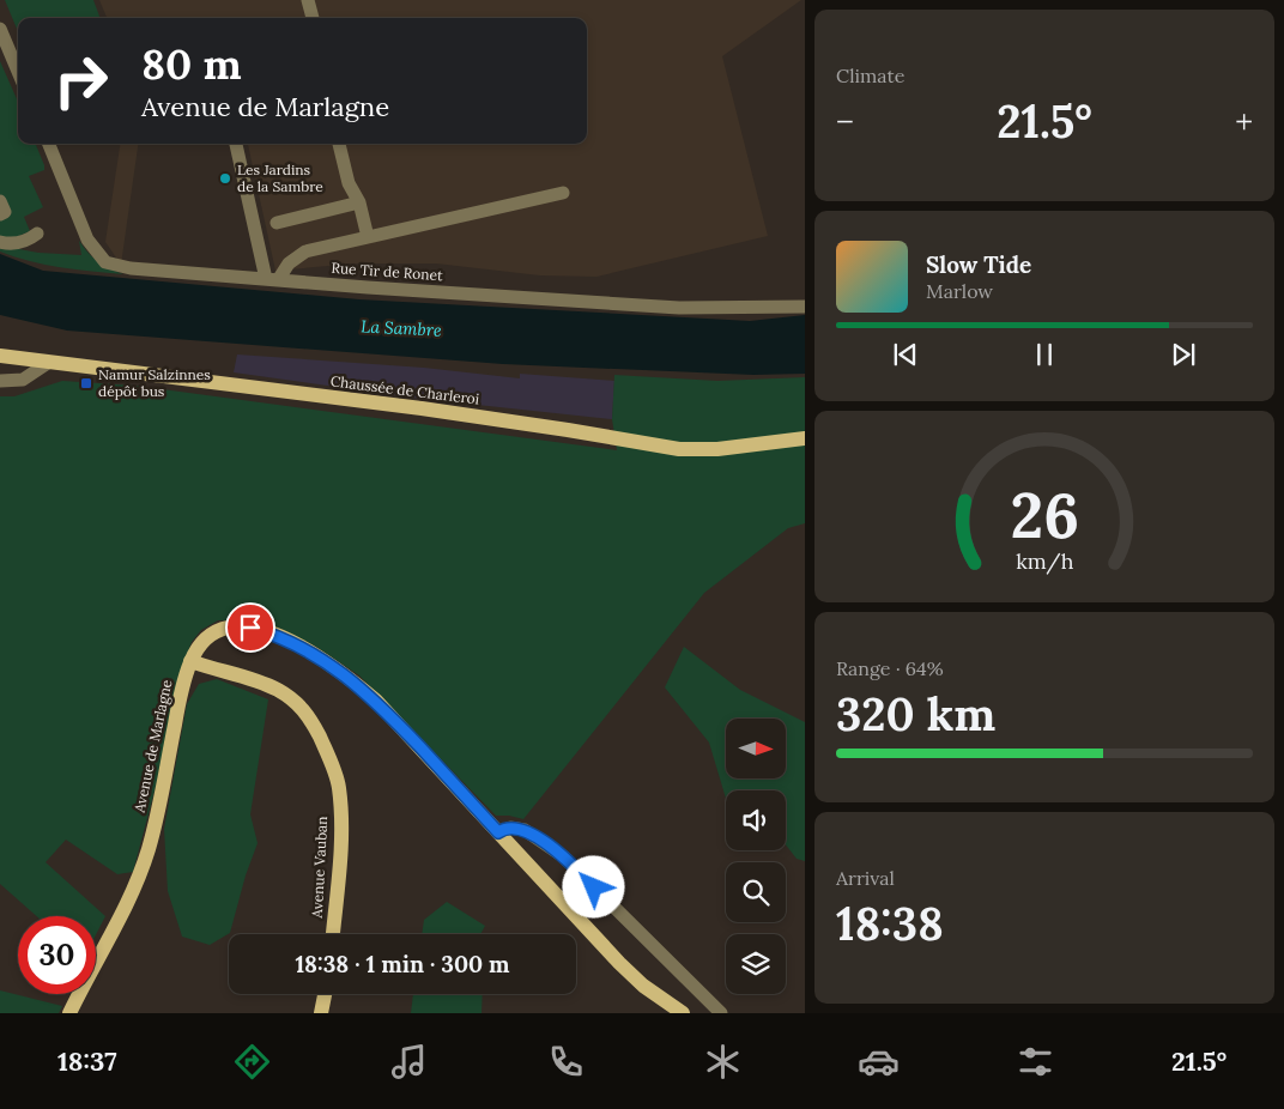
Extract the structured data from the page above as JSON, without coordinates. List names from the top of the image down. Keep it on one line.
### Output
{"streets":{"main road":["Chaussée de Charleroi","Avenue de Marlagne","Avenue Vauban"],"street":["Rue Tir de Ronet"]},"crossings":[["Avenue de Marlagne","Avenue Vauban"]],"water":["La Sambre"],"places":{"other":["Les Jardins de la Sambre"],"transit":["Namur Salzinnes dépôt bus"]},"north":"right","page":{"tile":["Climate",["Range · 64%","320 km"],["Arrival","18:38"]],"turn":["80 m","Avenue de Marlagne"],"heat":["−","21.5°","+"],"song":["Slow Tide","Marlow"],"limit":"30","trip":"18:38 · 1 min · 300 m","tabs":["18:37","21.5°"],"gauge":["26","km/h"]}}
